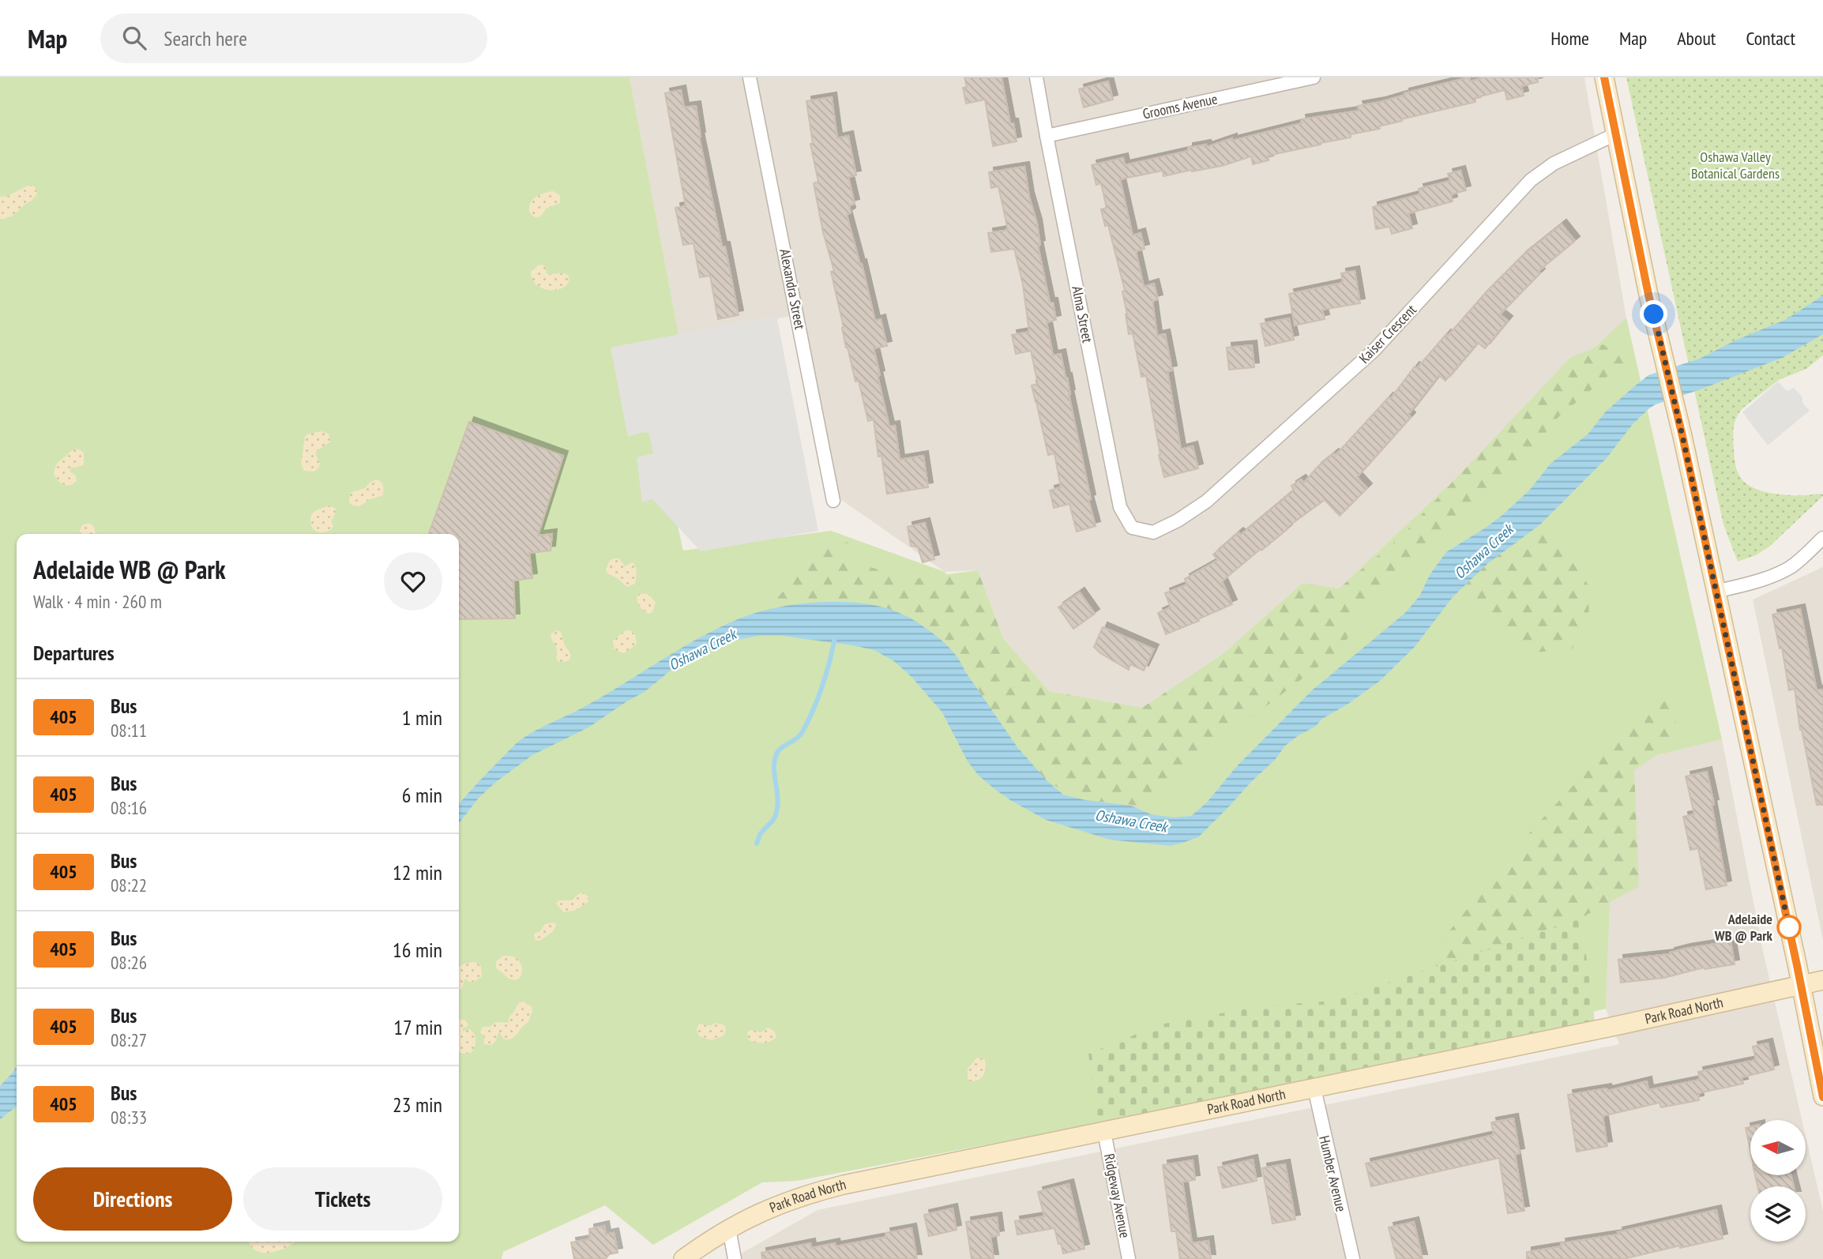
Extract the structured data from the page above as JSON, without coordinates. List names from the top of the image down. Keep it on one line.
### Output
{"streets":{"main road":["Park Road North"],"street":["Grooms Avenue","Alexandra Street","Alma Street","Kaiser Crescent","Humber Avenue","Ridgeway Avenue"]},"crossings":[["Grooms Avenue","Alma Street"],["Alma Street","Kaiser Crescent"],["Park Road North","Humber Avenue"],["Park Road North","Ridgeway Avenue"]],"water":["Oshawa Creek"],"parks":["Oshawa Valley Botanical Gardens"],"places":["Adelaide WB @ Park"],"lines":["bus line 405"],"north":"left","page":{"header":"Map","search":"Search here","nav":["Home","Map","About","Contact"],"heading":[["Adelaide WB @ Park","Walk · 4 min · 260 m"],"Departures"],"list":[{"mark":"405","name":"Bus","note":"08:11","value":"1 min"},{"mark":"405","name":"Bus","note":"08:16","value":"6 min"},{"mark":"405","name":"Bus","note":"08:22","value":"12 min"},{"mark":"405","name":"Bus","note":"08:26","value":"16 min"},{"mark":"405","name":"Bus","note":"08:27","value":"17 min"},{"mark":"405","name":"Bus","note":"08:33","value":"23 min"}],"buttons":["Directions","Tickets"]}}
